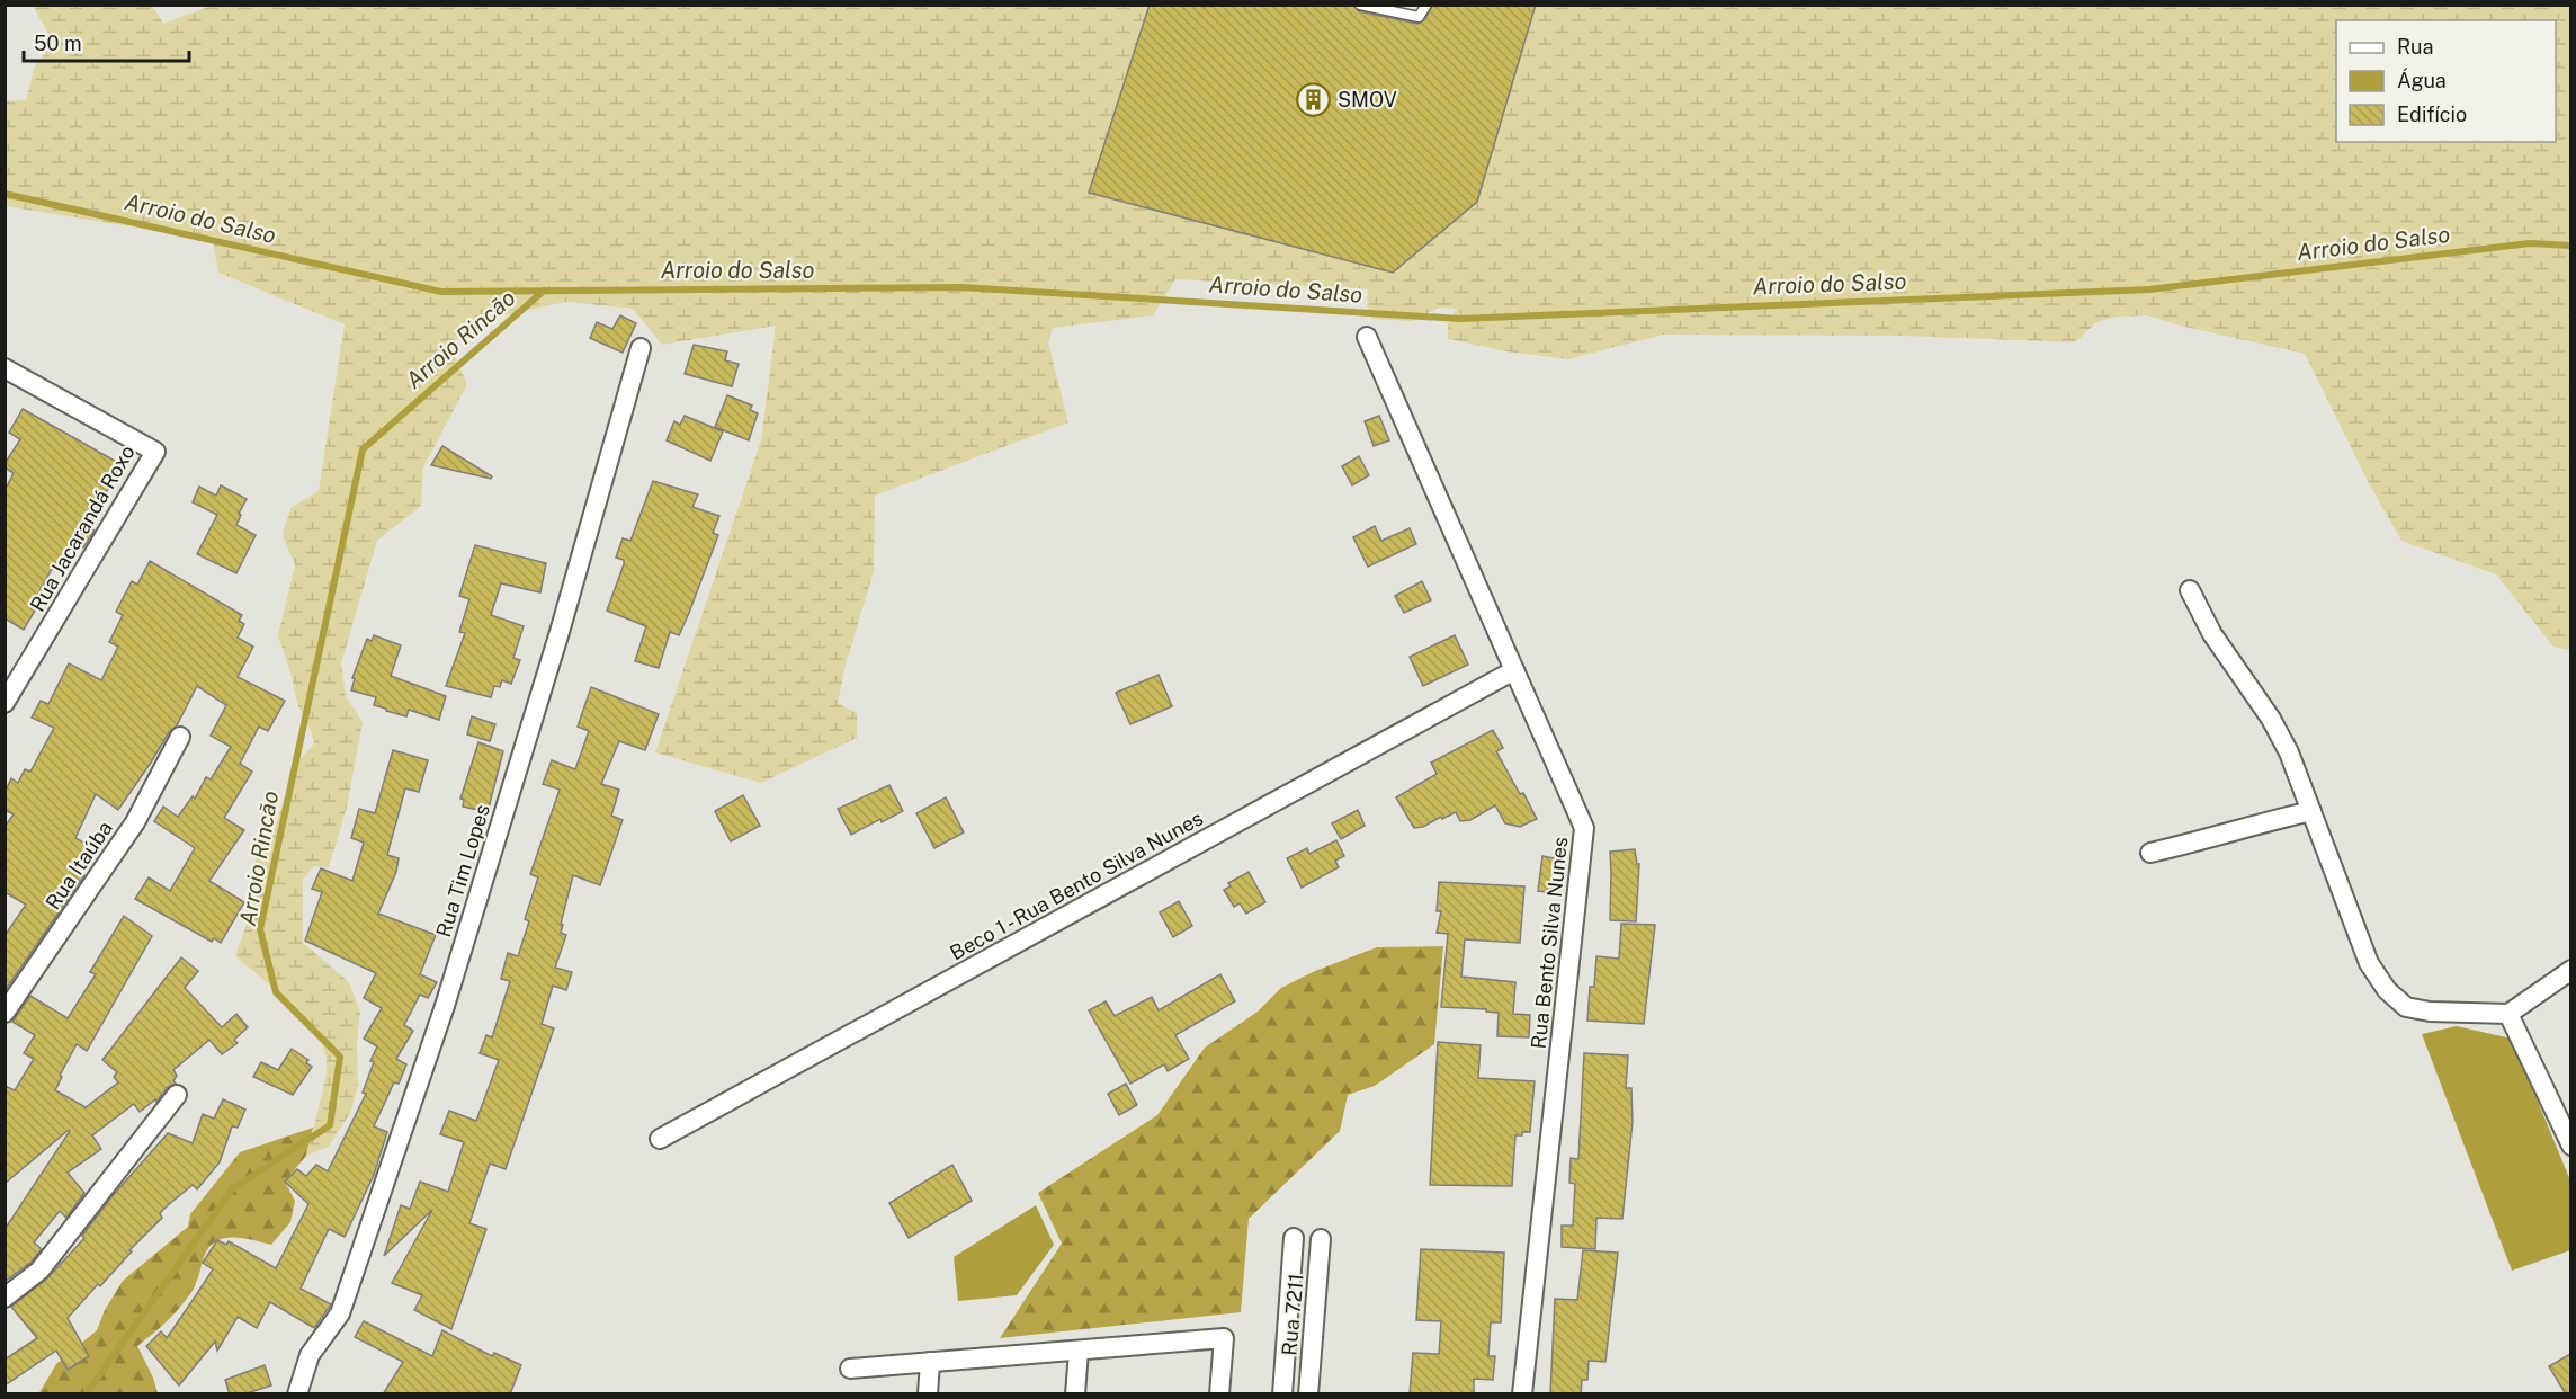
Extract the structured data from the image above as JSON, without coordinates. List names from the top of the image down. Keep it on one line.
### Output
{"streets":{"street":["Rua Jacarandá Roxo","Rua Itaúba","Rua Tim Lopes","Beco 1 - Rua Bento Silva Nunes","Rua Bento Silva Nunes","Rua 7211"]},"crossings":[["Beco 1 - Rua Bento Silva Nunes","Rua Bento Silva Nunes"]],"water":["Arroio do Salso","Arroio Rincão"],"places":{"building":["SMOV"]},"legend":["Rua","Água","Edifício"],"scale_bar":"50 m"}
